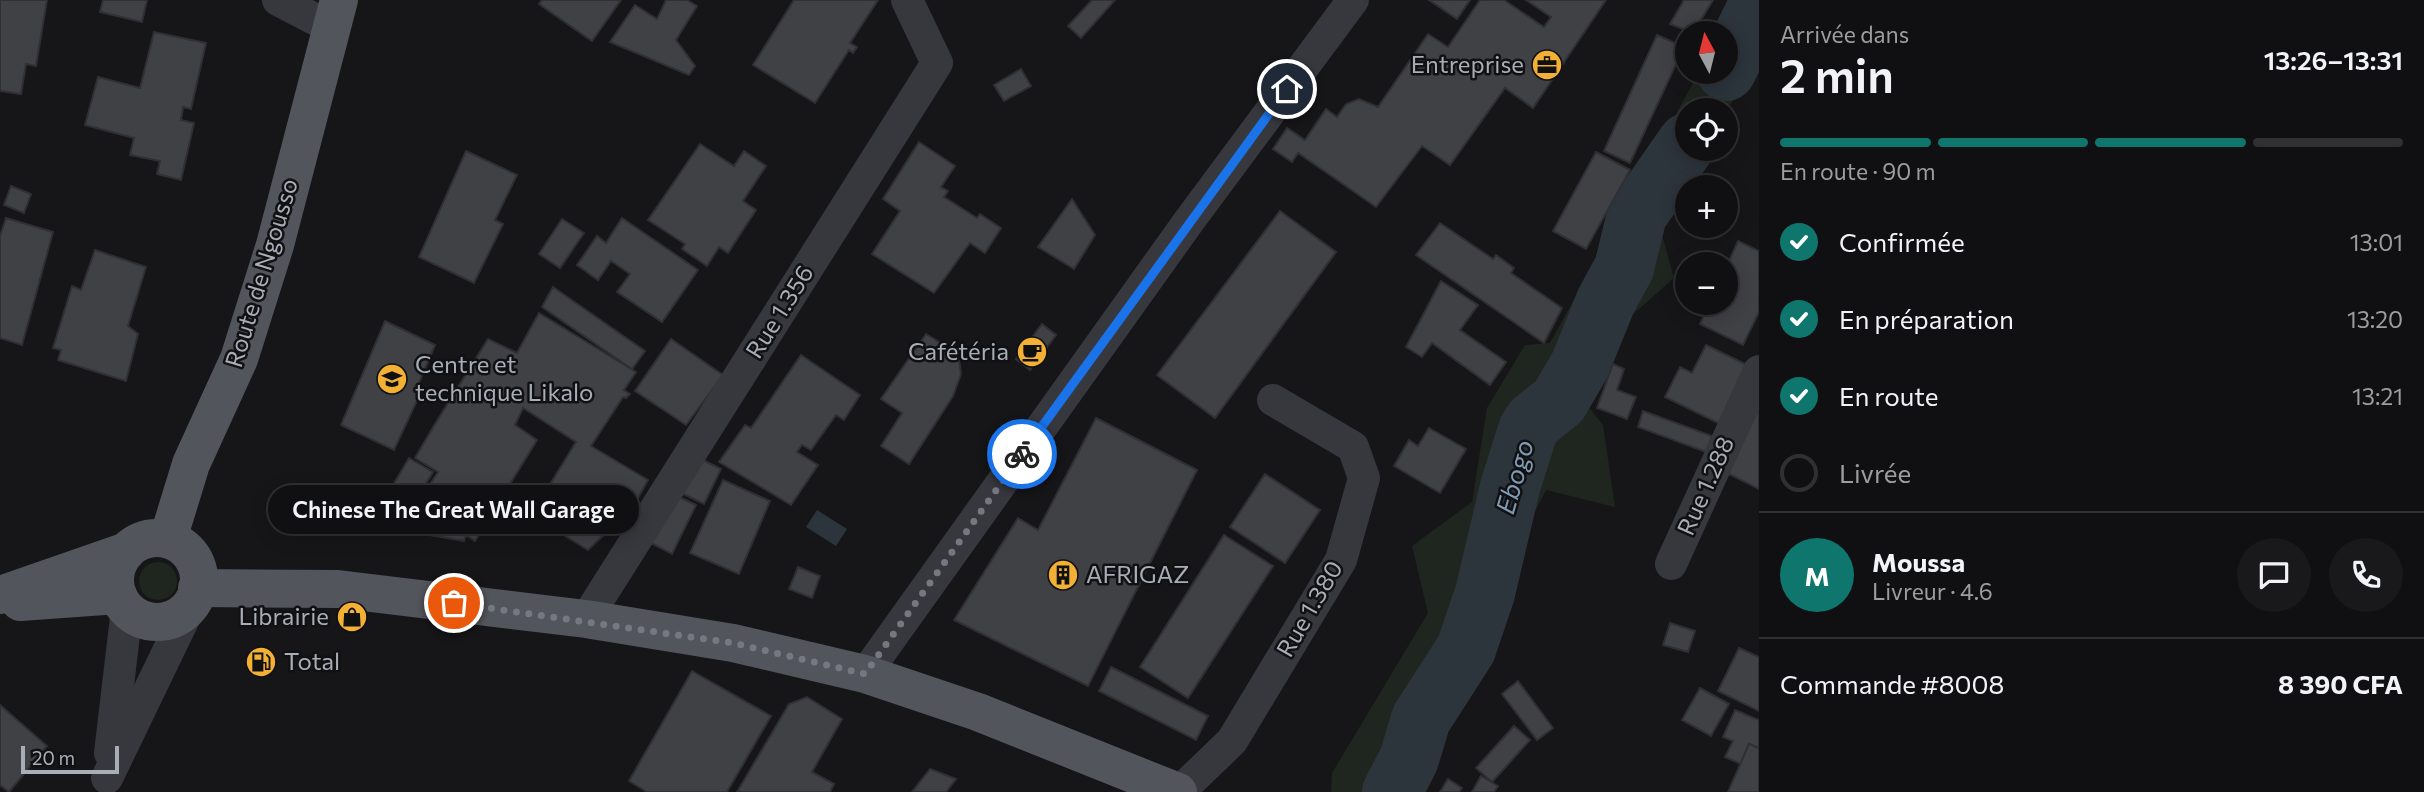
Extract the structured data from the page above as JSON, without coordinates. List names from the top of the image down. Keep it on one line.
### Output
{"streets":{"main road":["Route de Ngousso"],"street":["Rue 1.356","Rue 1.288","Rue 1.380"]},"water":["Ebogo"],"places":{"office":["Entreprise"],"cafe":["Cafétéria"],"school or university":["Centre et technique Likalo"],"building":["AFRIGAZ"],"other":["Chinese The Great Wall Garage"],"shop":["Librairie"],"fuel station":["Total"]},"scale_bar":"20 m","north":"top","page":{"heading":["2 min","Arrivée dans","13:26–13:31"],"panel":["Moussa","Livreur · 4.6","Commande #8008","8 390 CFA"],"map_buttons":["+","−"],"bar":"En route · 90 m","list":[["Confirmée","13:01"],["En préparation","13:20"],["En route","13:21"],"Livrée"],"bubble":"Chinese The Great Wall Garage","round":"M","scale":"20 m"}}
